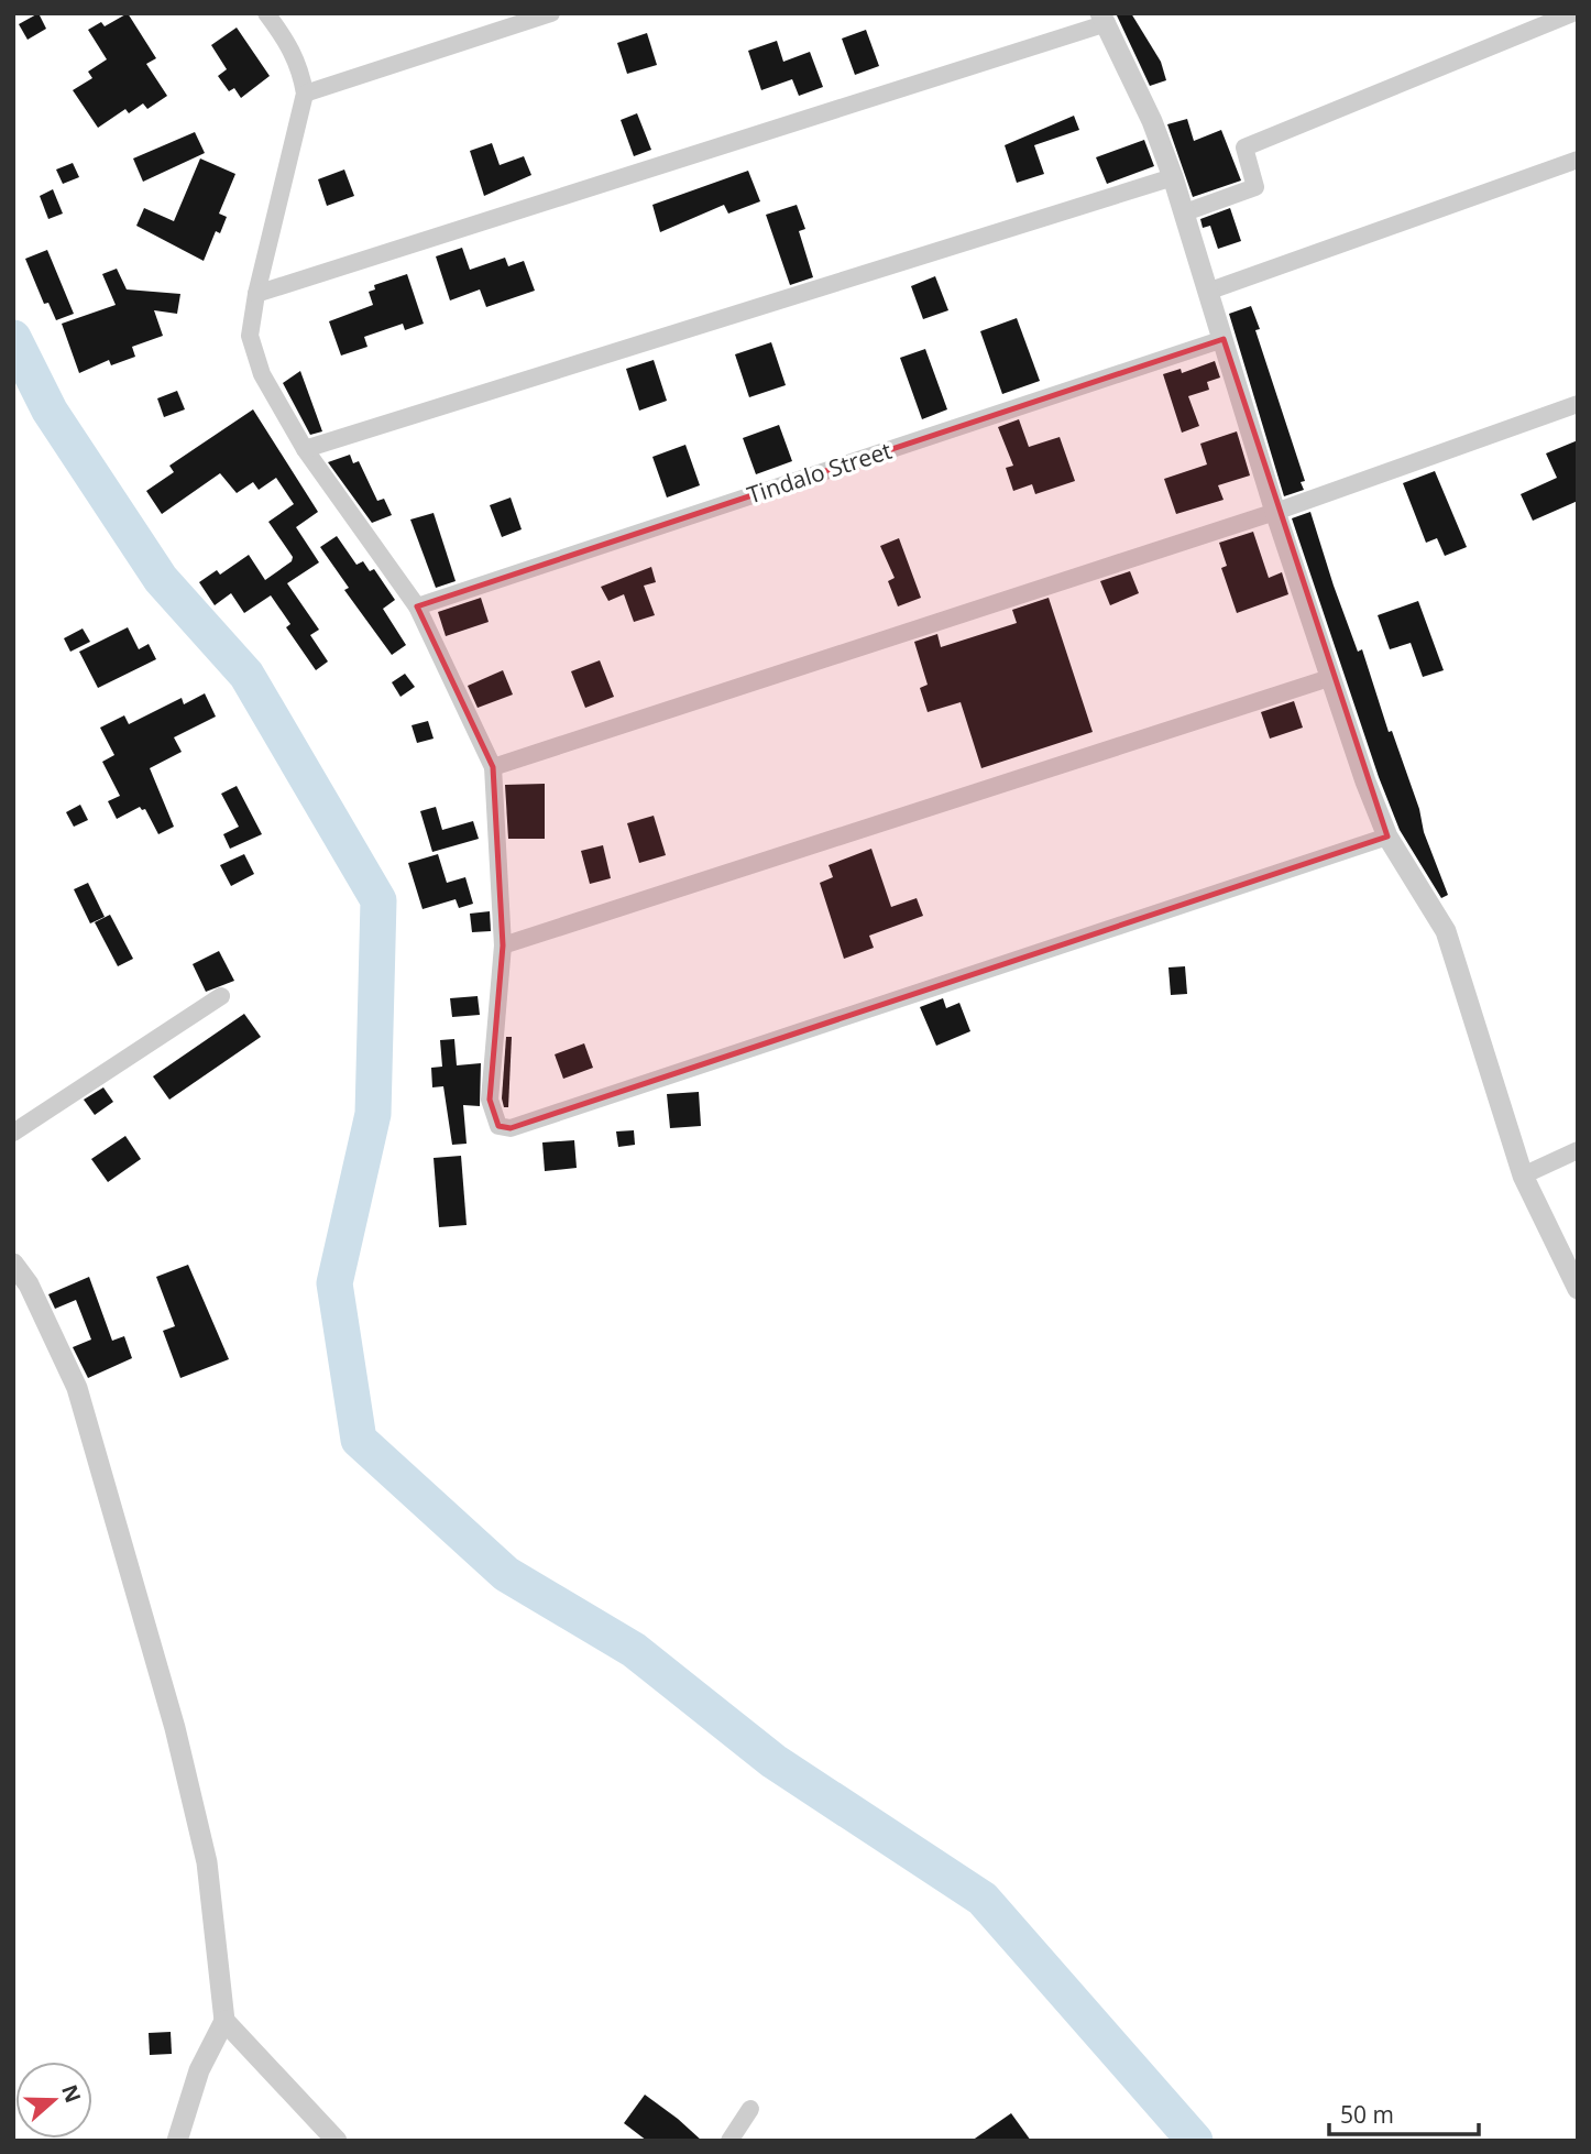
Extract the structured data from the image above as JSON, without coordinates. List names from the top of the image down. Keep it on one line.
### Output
{"streets":{"street":["Tindalo Street"]},"scale_bar":"50 m","north":"right"}
